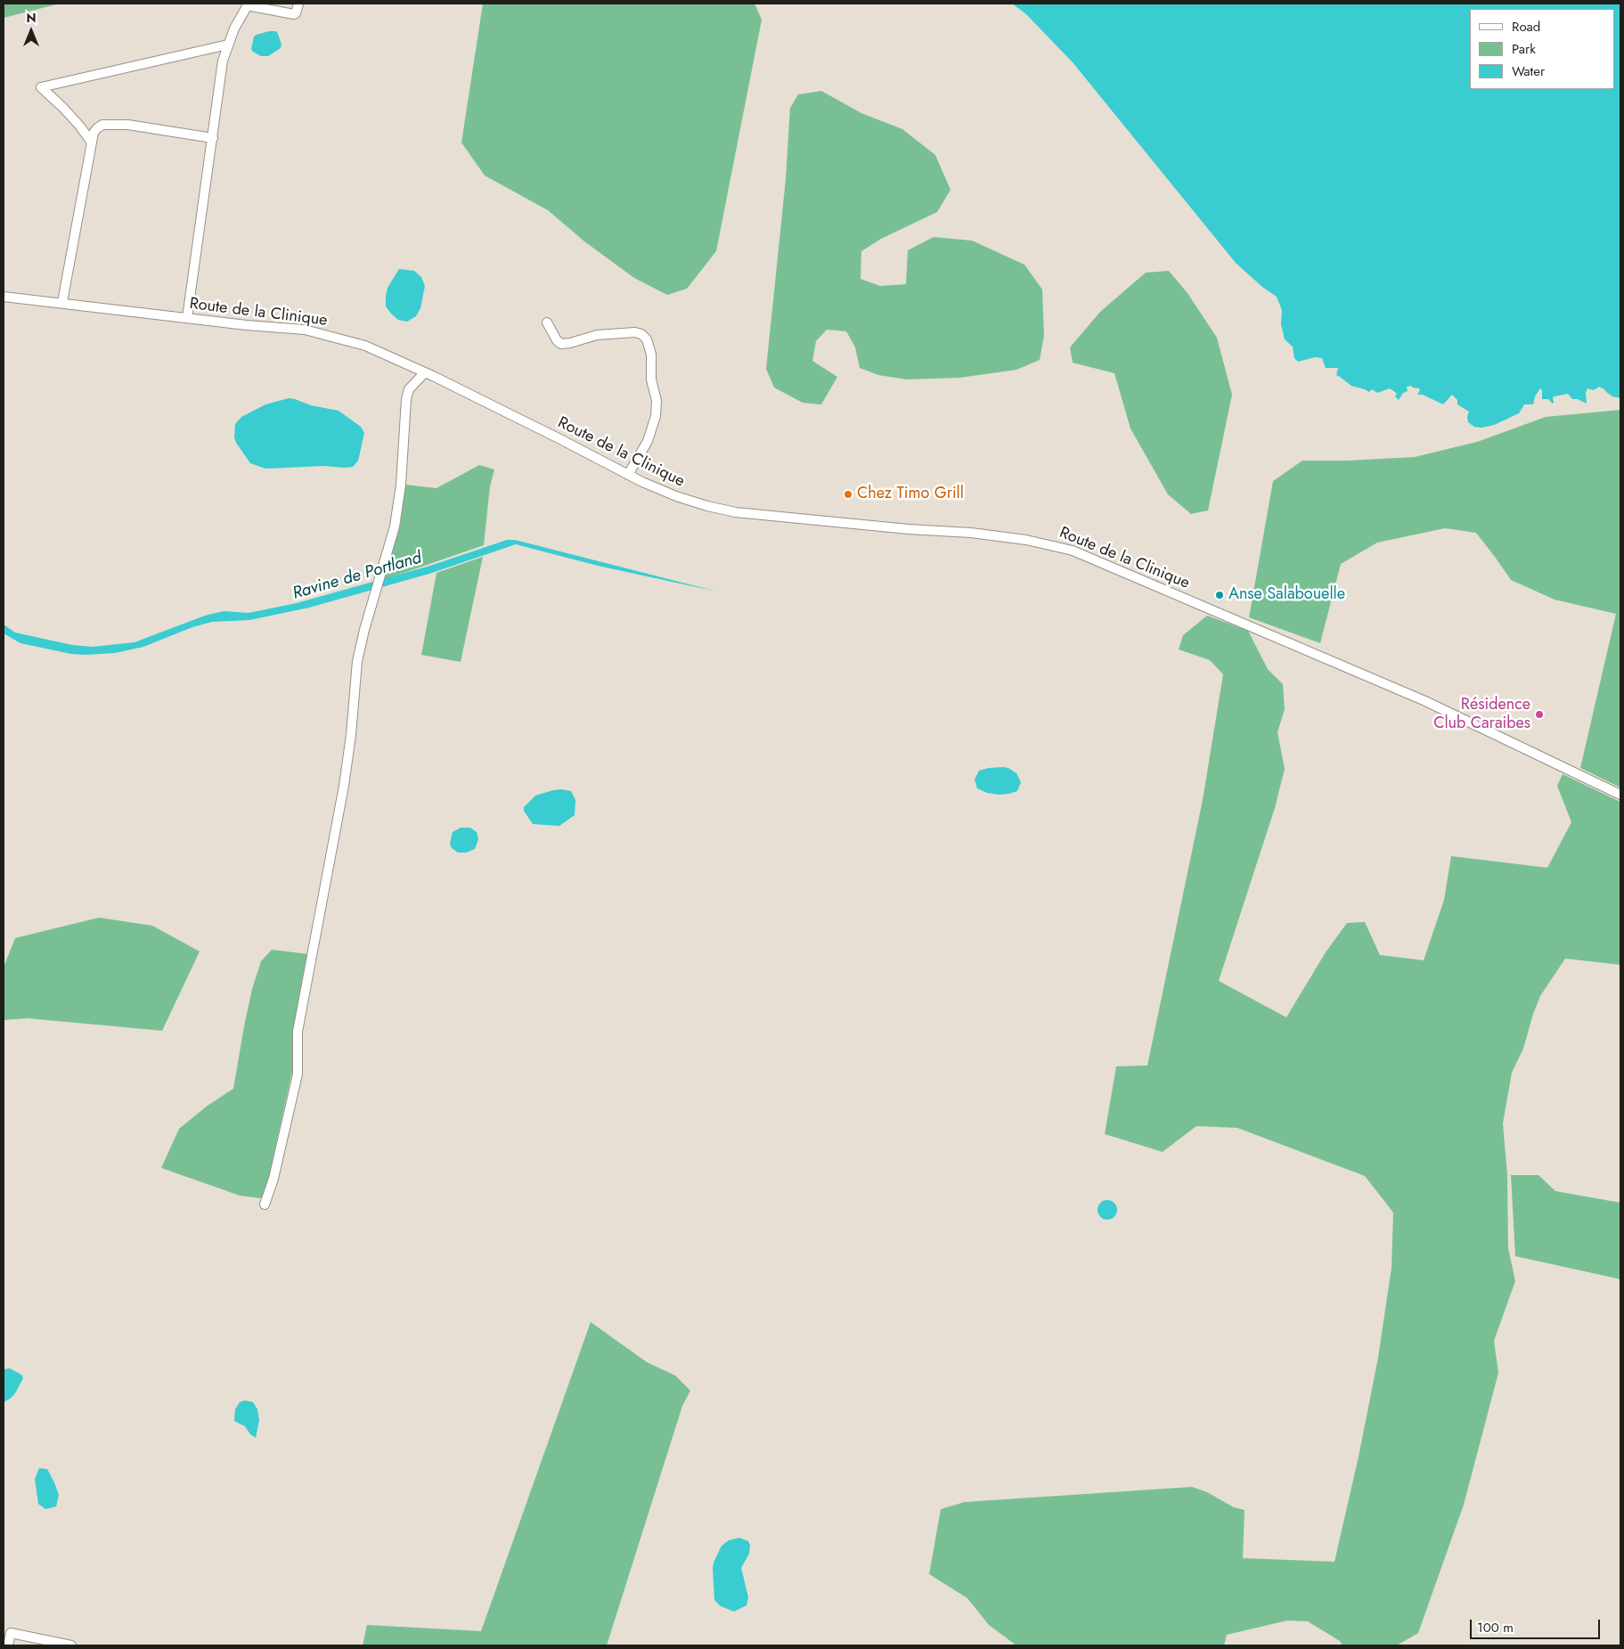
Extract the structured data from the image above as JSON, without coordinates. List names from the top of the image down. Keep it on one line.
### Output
{"streets":{"street":["Route de la Clinique"]},"water":["Ravine de Portland"],"places":["Chez Timo Grill","Anse Salabouelle","Résidence Club Caraibes"],"legend":["Road","Park","Water"],"scale_bar":"100 m","north":"top"}
